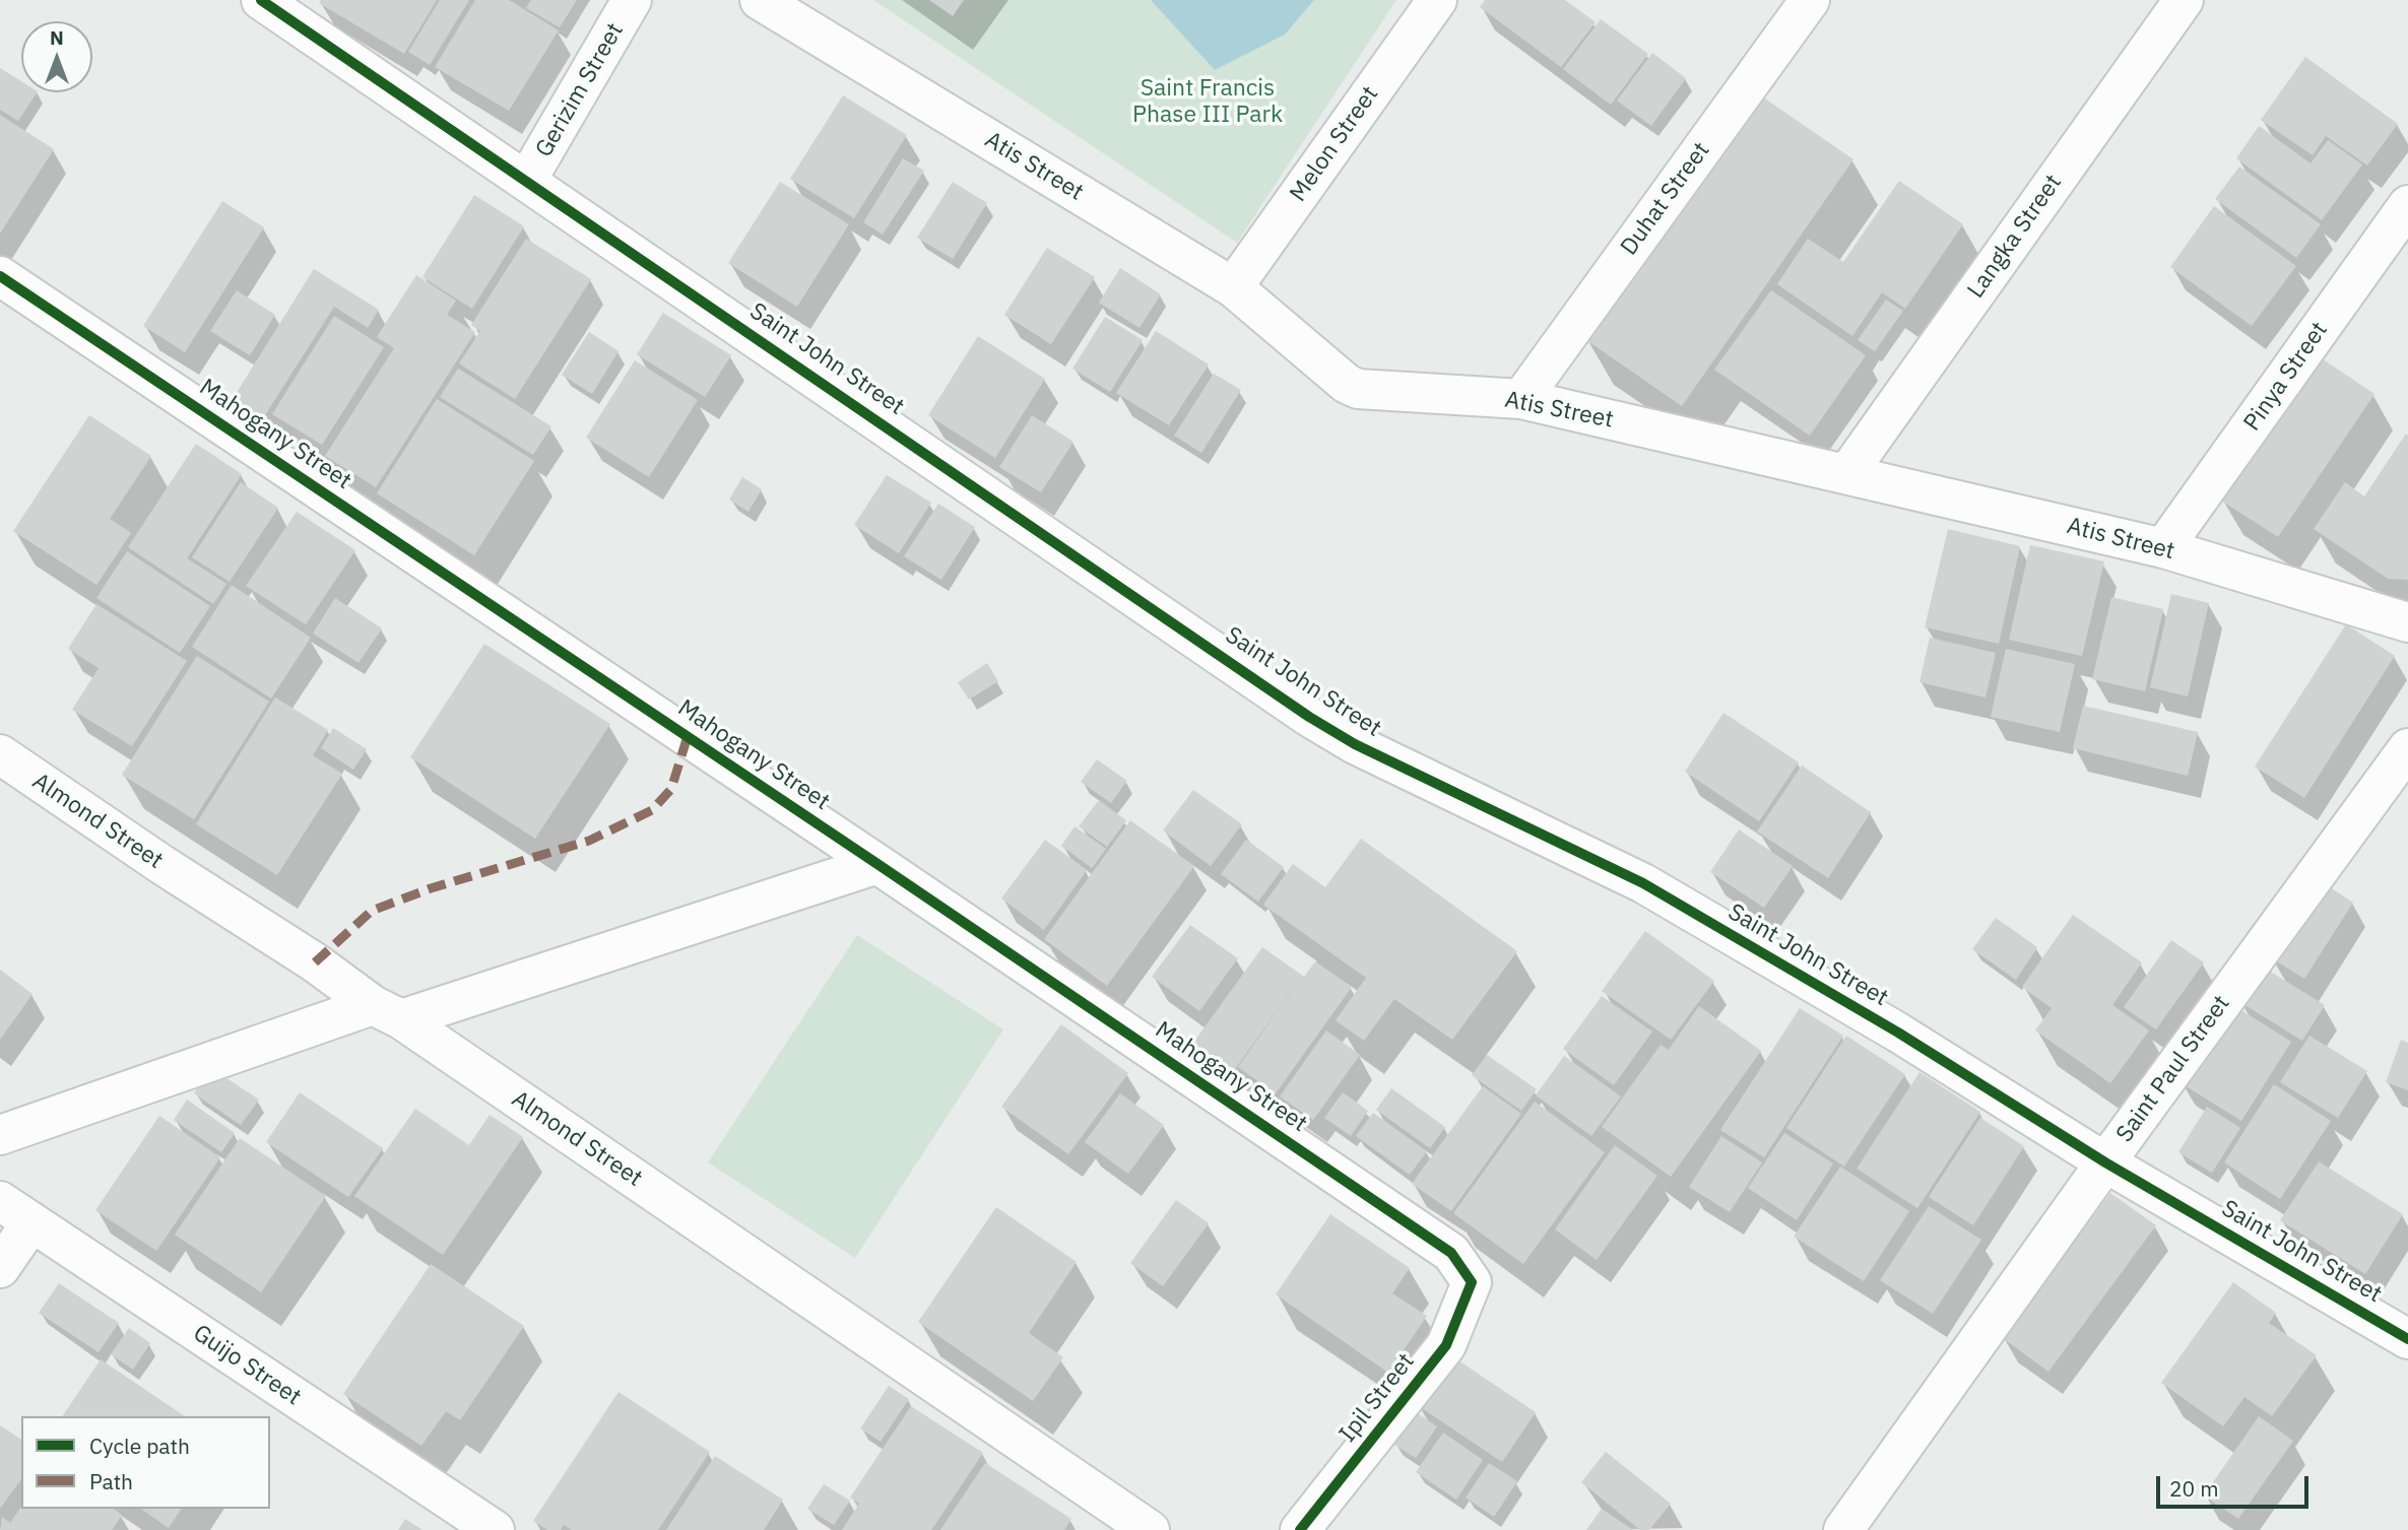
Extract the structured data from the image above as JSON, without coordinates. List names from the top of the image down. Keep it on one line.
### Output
{"streets":{"street":["Gerizim Street","Melon Street","Atis Street","Duhat Street","Langka Street","Saint John Street","Pinya Street","Mahogany Street","Almond Street","Saint Paul Street","Guijo Street","Ipil Street"]},"crossings":[["Gerizim Street","Saint John Street"],["Melon Street","Atis Street"],["Atis Street","Duhat Street"],["Atis Street","Langka Street"],["Atis Street","Pinya Street"],["Saint John Street","Saint Paul Street"],["Mahogany Street","Ipil Street"]],"parks":["Saint Francis Phase III Park"],"legend":["Cycle path","Path"],"scale_bar":"20 m","north":"top"}
